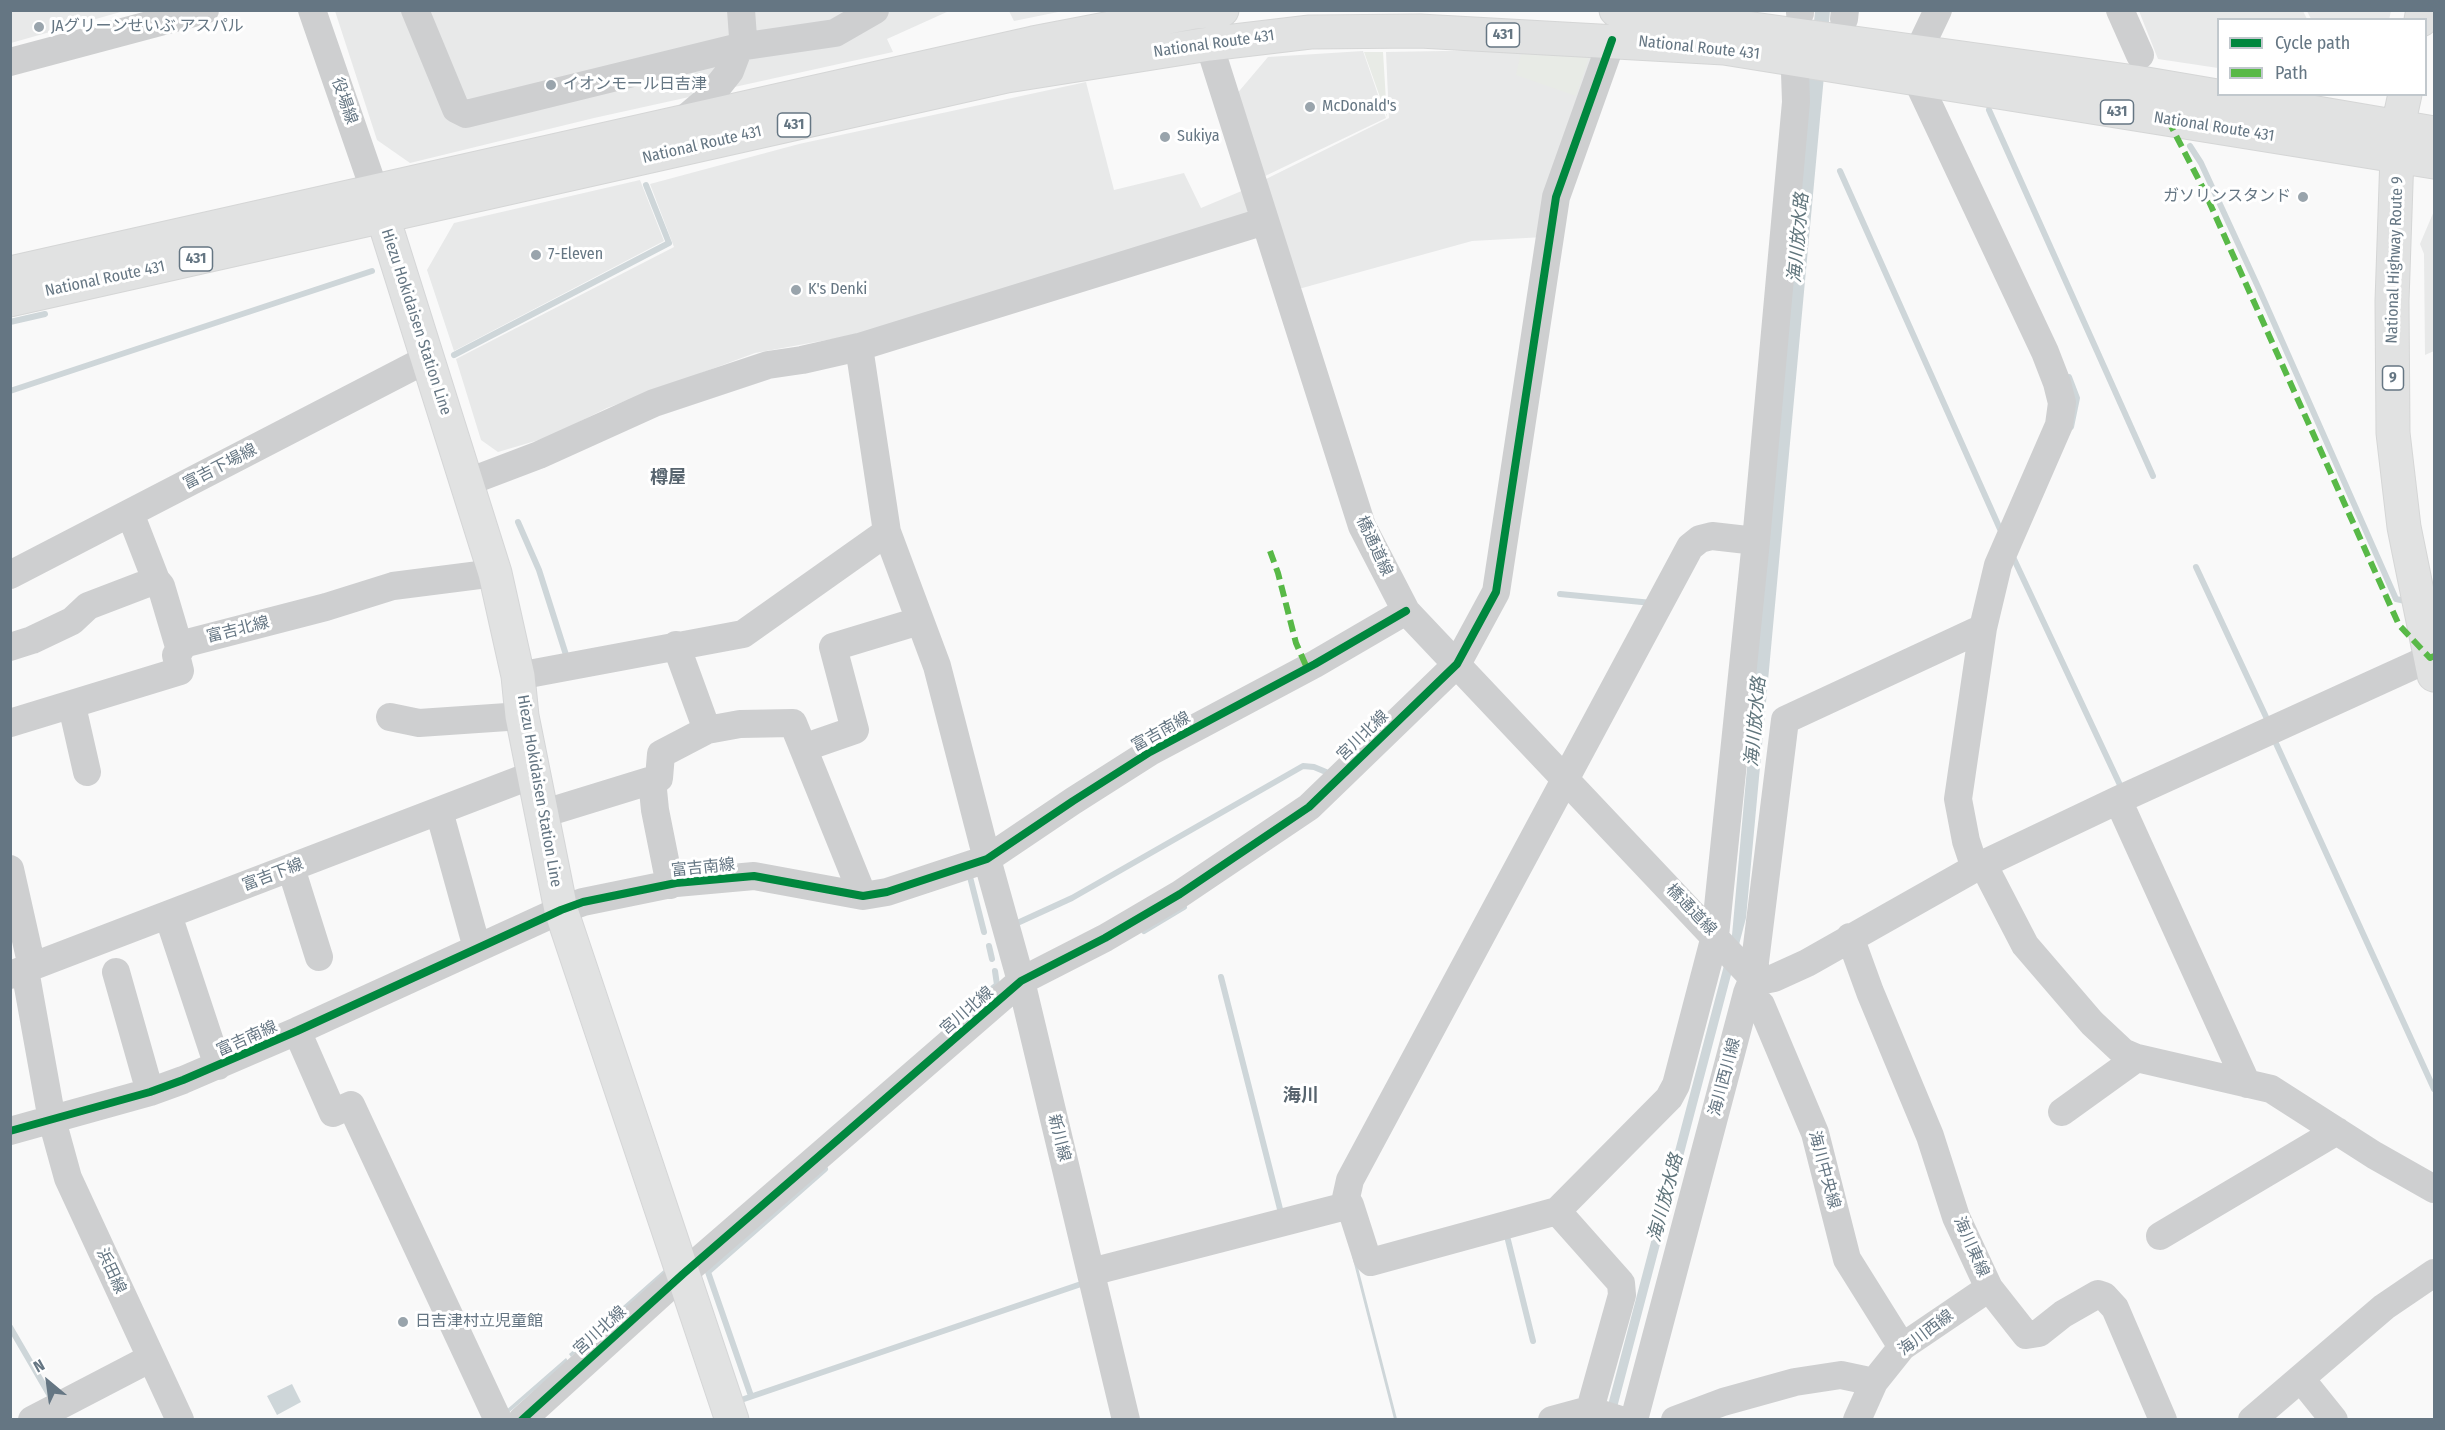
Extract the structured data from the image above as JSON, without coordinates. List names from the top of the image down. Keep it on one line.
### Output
{"streets":{"main road":["431","National Route 431","National Highway Route 9","Hiezu Hokidaisen Station Line","9"],"street":["役場線","富吉下場線","橋通道線","富吉北線","富吉南線","宮川北線","富吉下線","海川西川線","新川線","海川中央線","海川東線","浜田線","海川西線"]},"crossings":[["National Route 431","役場線"],["National Route 431","National Highway Route 9"],["National Route 431","Hiezu Hokidaisen Station Line"],["National Route 431","橋通道線"],["National Route 431","宮川北線"],["役場線","Hiezu Hokidaisen Station Line"],["Hiezu Hokidaisen Station Line","富吉下場線"],["Hiezu Hokidaisen Station Line","富吉北線"],["Hiezu Hokidaisen Station Line","富吉南線"],["Hiezu Hokidaisen Station Line","宮川北線"],["Hiezu Hokidaisen Station Line","富吉下線"],["橋通道線","富吉南線"],["橋通道線","宮川北線"],["橋通道線","海川西川線"],["橋通道線","海川中央線"],["富吉南線","新川線"],["富吉南線","浜田線"],["宮川北線","新川線"],["富吉下線","浜田線"],["海川西川線","海川中央線"],["海川中央線","海川西線"],["海川東線","海川西線"]],"districts":["樽屋","海川"],"water":["海川放水路"],"places":["JAグリーンせいぶ アスパル","イオンモール日吉津","McDonald's","Sukiya","ガソリンスタンド","7-Eleven","K's Denki","日吉津村立児童館"],"legend":["Cycle path","Path"],"north":"top left"}
